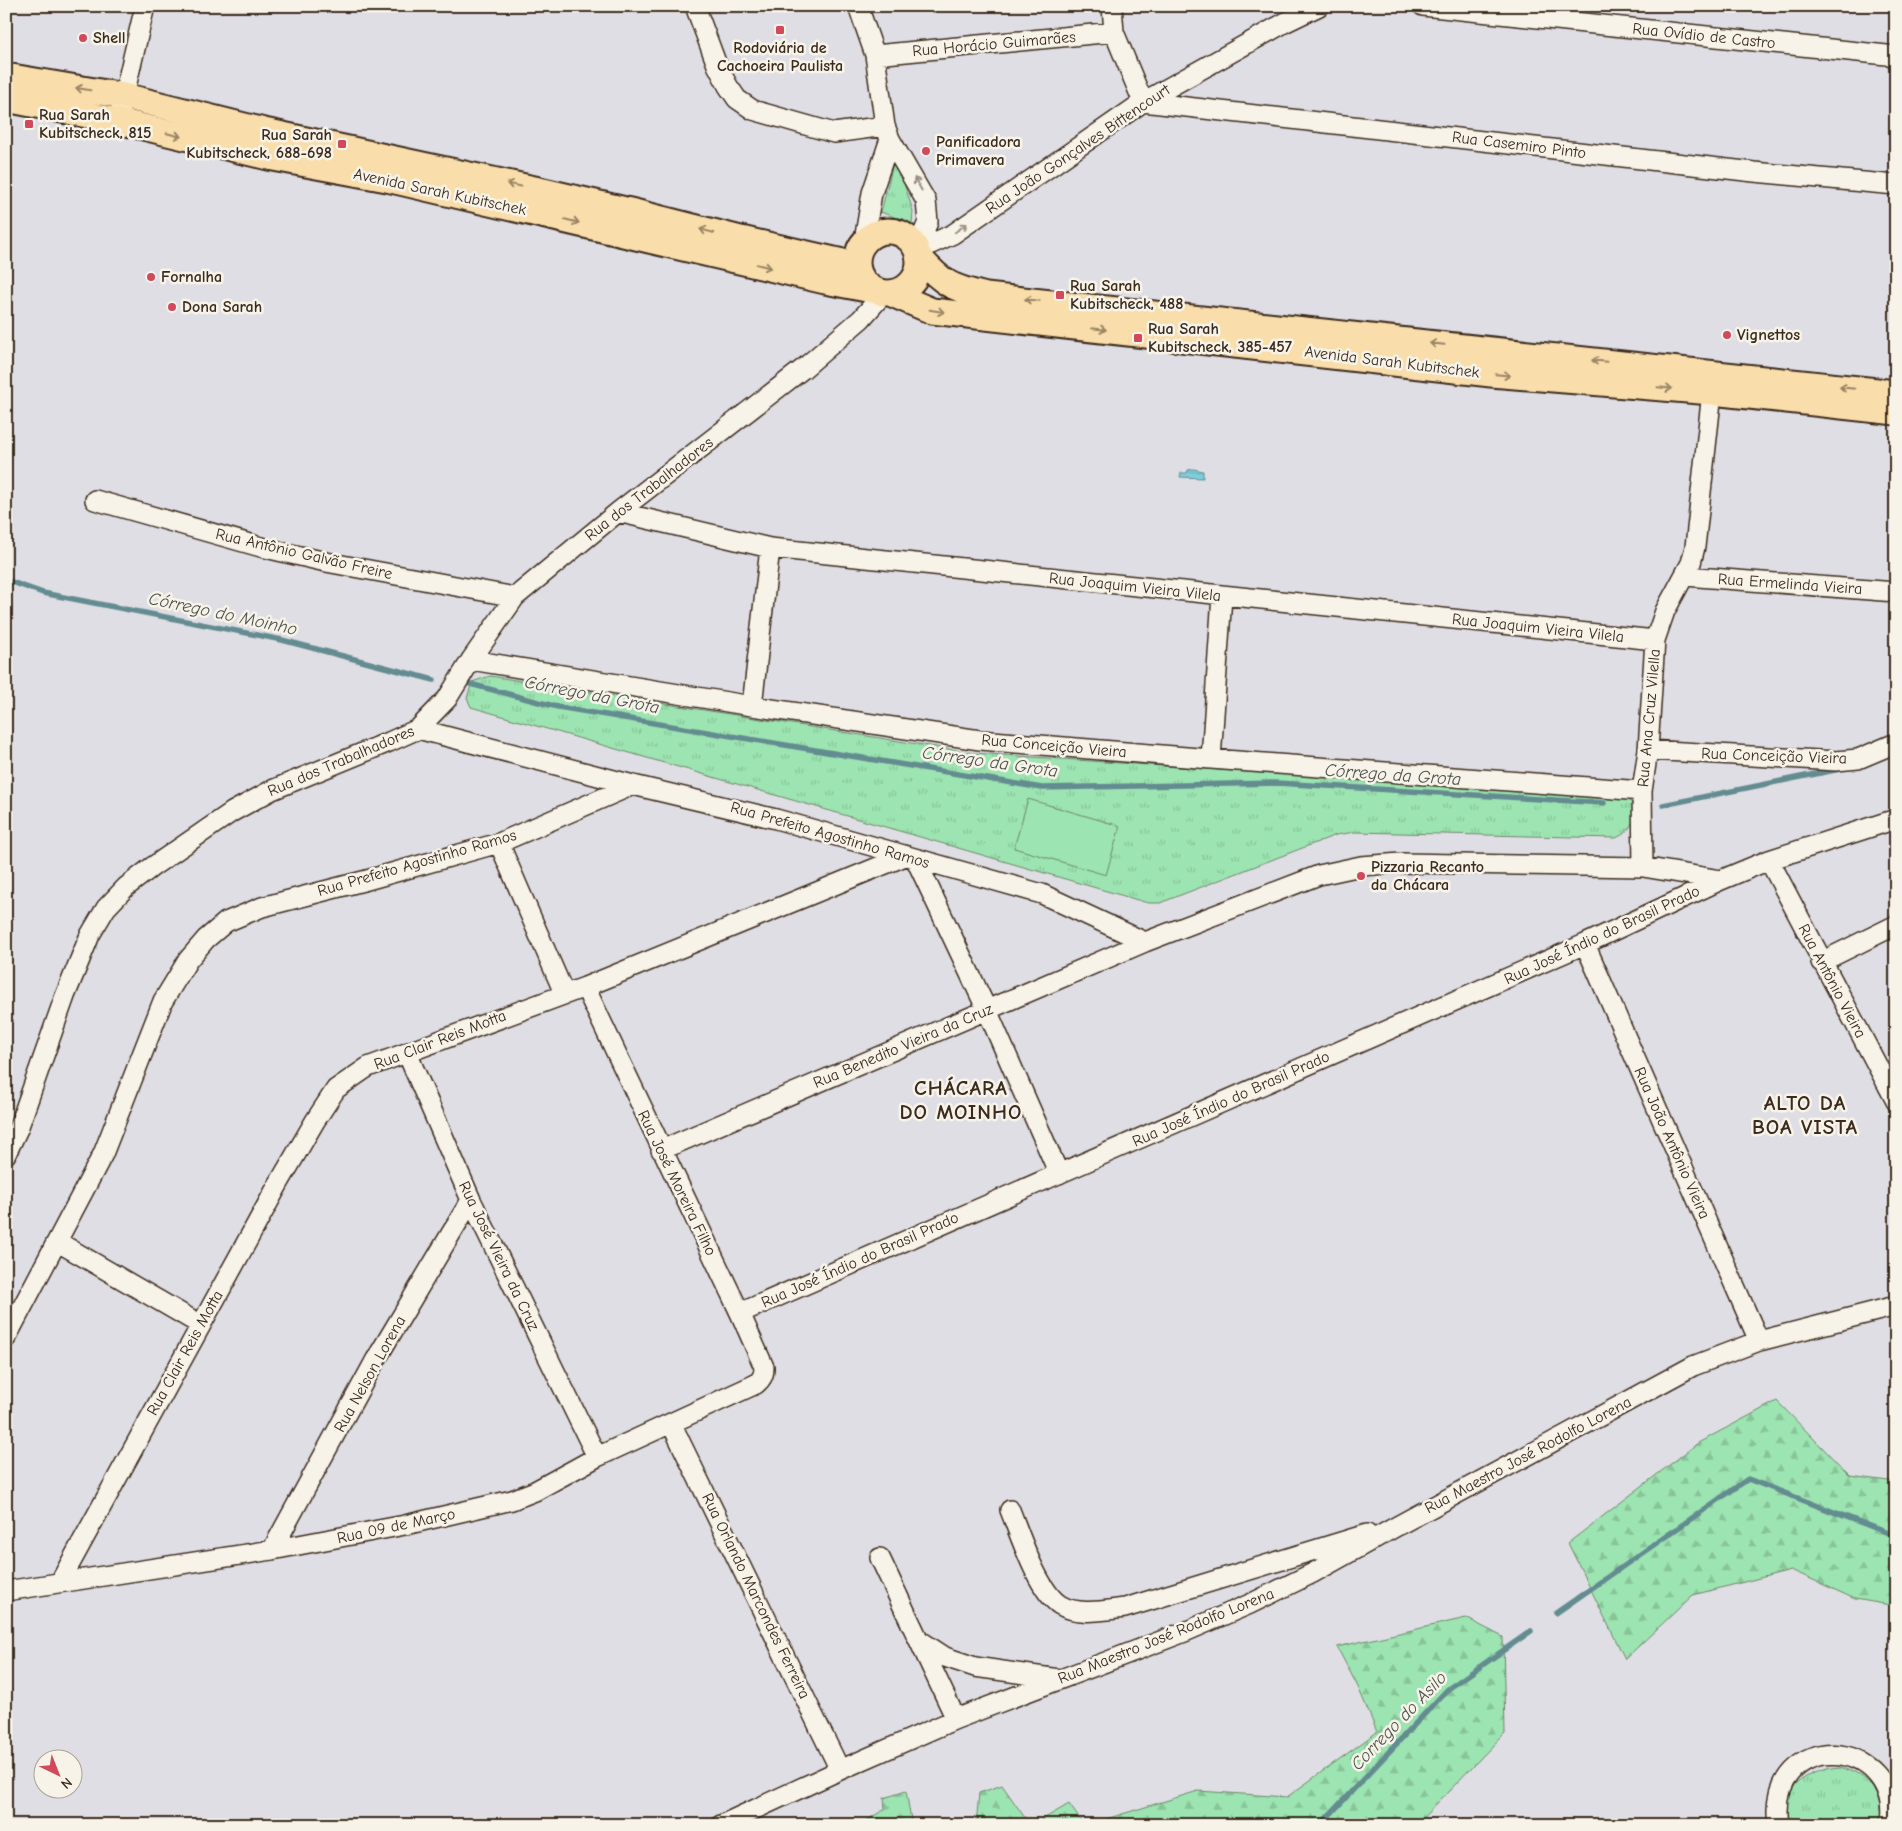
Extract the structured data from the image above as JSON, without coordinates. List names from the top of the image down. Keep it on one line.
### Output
{"streets":{"main road":["Avenida Sarah Kubitschek"],"street":["Rua Ovídio de Castro","Rua Horácio Guimarães","Rua Casemiro Pinto","Rua João Gonçalves Bittencourt","Rua dos Trabalhadores","Rua Antônio Galvão Freire","Rua Ermelinda Vieira","Rua Joaquim Vieira Vilela","Rua Ana Cruz Vilella","Rua Conceição Vieira","Rua Prefeito Agostinho Ramos","Rua José Índio do Brasil Prado","Rua Antônio Vieira","Rua Clair Reis Motta","Rua Benedito Vieira da Cruz","Rua João Antônio Vieira","Rua José Moreira Filho","Rua José Vieira da Cruz","Rua Nelson Lorena","Rua Maestro José Rodolfo Lorena","Rua 09 de Março","Rua Orlando Marcondes Ferreira"]},"crossings":[["Rua Casemiro Pinto","Rua João Gonçalves Bittencourt"],["Rua João Gonçalves Bittencourt","Avenida Sarah Kubitschek"],["Rua João Gonçalves Bittencourt","Rua dos Trabalhadores"],["Avenida Sarah Kubitschek","Rua dos Trabalhadores"],["Avenida Sarah Kubitschek","Rua Ana Cruz Vilella"],["Rua dos Trabalhadores","Rua Antônio Galvão Freire"],["Rua dos Trabalhadores","Rua Joaquim Vieira Vilela"],["Rua dos Trabalhadores","Rua Conceição Vieira"],["Rua Ermelinda Vieira","Rua Ana Cruz Vilella"],["Rua Joaquim Vieira Vilela","Rua Ana Cruz Vilella"],["Rua Ana Cruz Vilella","Rua Conceição Vieira"],["Rua Prefeito Agostinho Ramos","Rua Clair Reis Motta"],["Rua Prefeito Agostinho Ramos","Rua Benedito Vieira da Cruz"],["Rua José Índio do Brasil Prado","Rua João Antônio Vieira"],["Rua José Índio do Brasil Prado","Rua José Moreira Filho"],["Rua Clair Reis Motta","Rua José Moreira Filho"],["Rua Clair Reis Motta","Rua José Vieira da Cruz"],["Rua Clair Reis Motta","Rua 09 de Março"],["Rua Benedito Vieira da Cruz","Rua José Moreira Filho"],["Rua João Antônio Vieira","Rua Maestro José Rodolfo Lorena"],["Rua José Moreira Filho","Rua 09 de Março"],["Rua José Vieira da Cruz","Rua Nelson Lorena"],["Rua José Vieira da Cruz","Rua 09 de Março"],["Rua Nelson Lorena","Rua 09 de Março"],["Rua Maestro José Rodolfo Lorena","Rua Orlando Marcondes Ferreira"],["Rua 09 de Março","Rua Orlando Marcondes Ferreira"]],"one_way":["Rua João Gonçalves Bittencourt"],"districts":["CHÁCARA DO MOINHO","ALTO DA BOA VISTA"],"water":["Córrego do Moinho","Córrego da Grota","Corrego do Asilo"],"places":{"transit":["Rodoviária de Cachoeira Paulista","Rua Sarah Kubitscheck, 815","Rua Sarah Kubitscheck, 688-698","Rua Sarah Kubitscheck, 488","Rua Sarah Kubitscheck, 385-457"],"other":["Shell","Panificadora Primavera","Fornalha","Dona Sarah","Vignettos","Pizzaria Recanto da Chácara"]},"north":"bottom right"}
